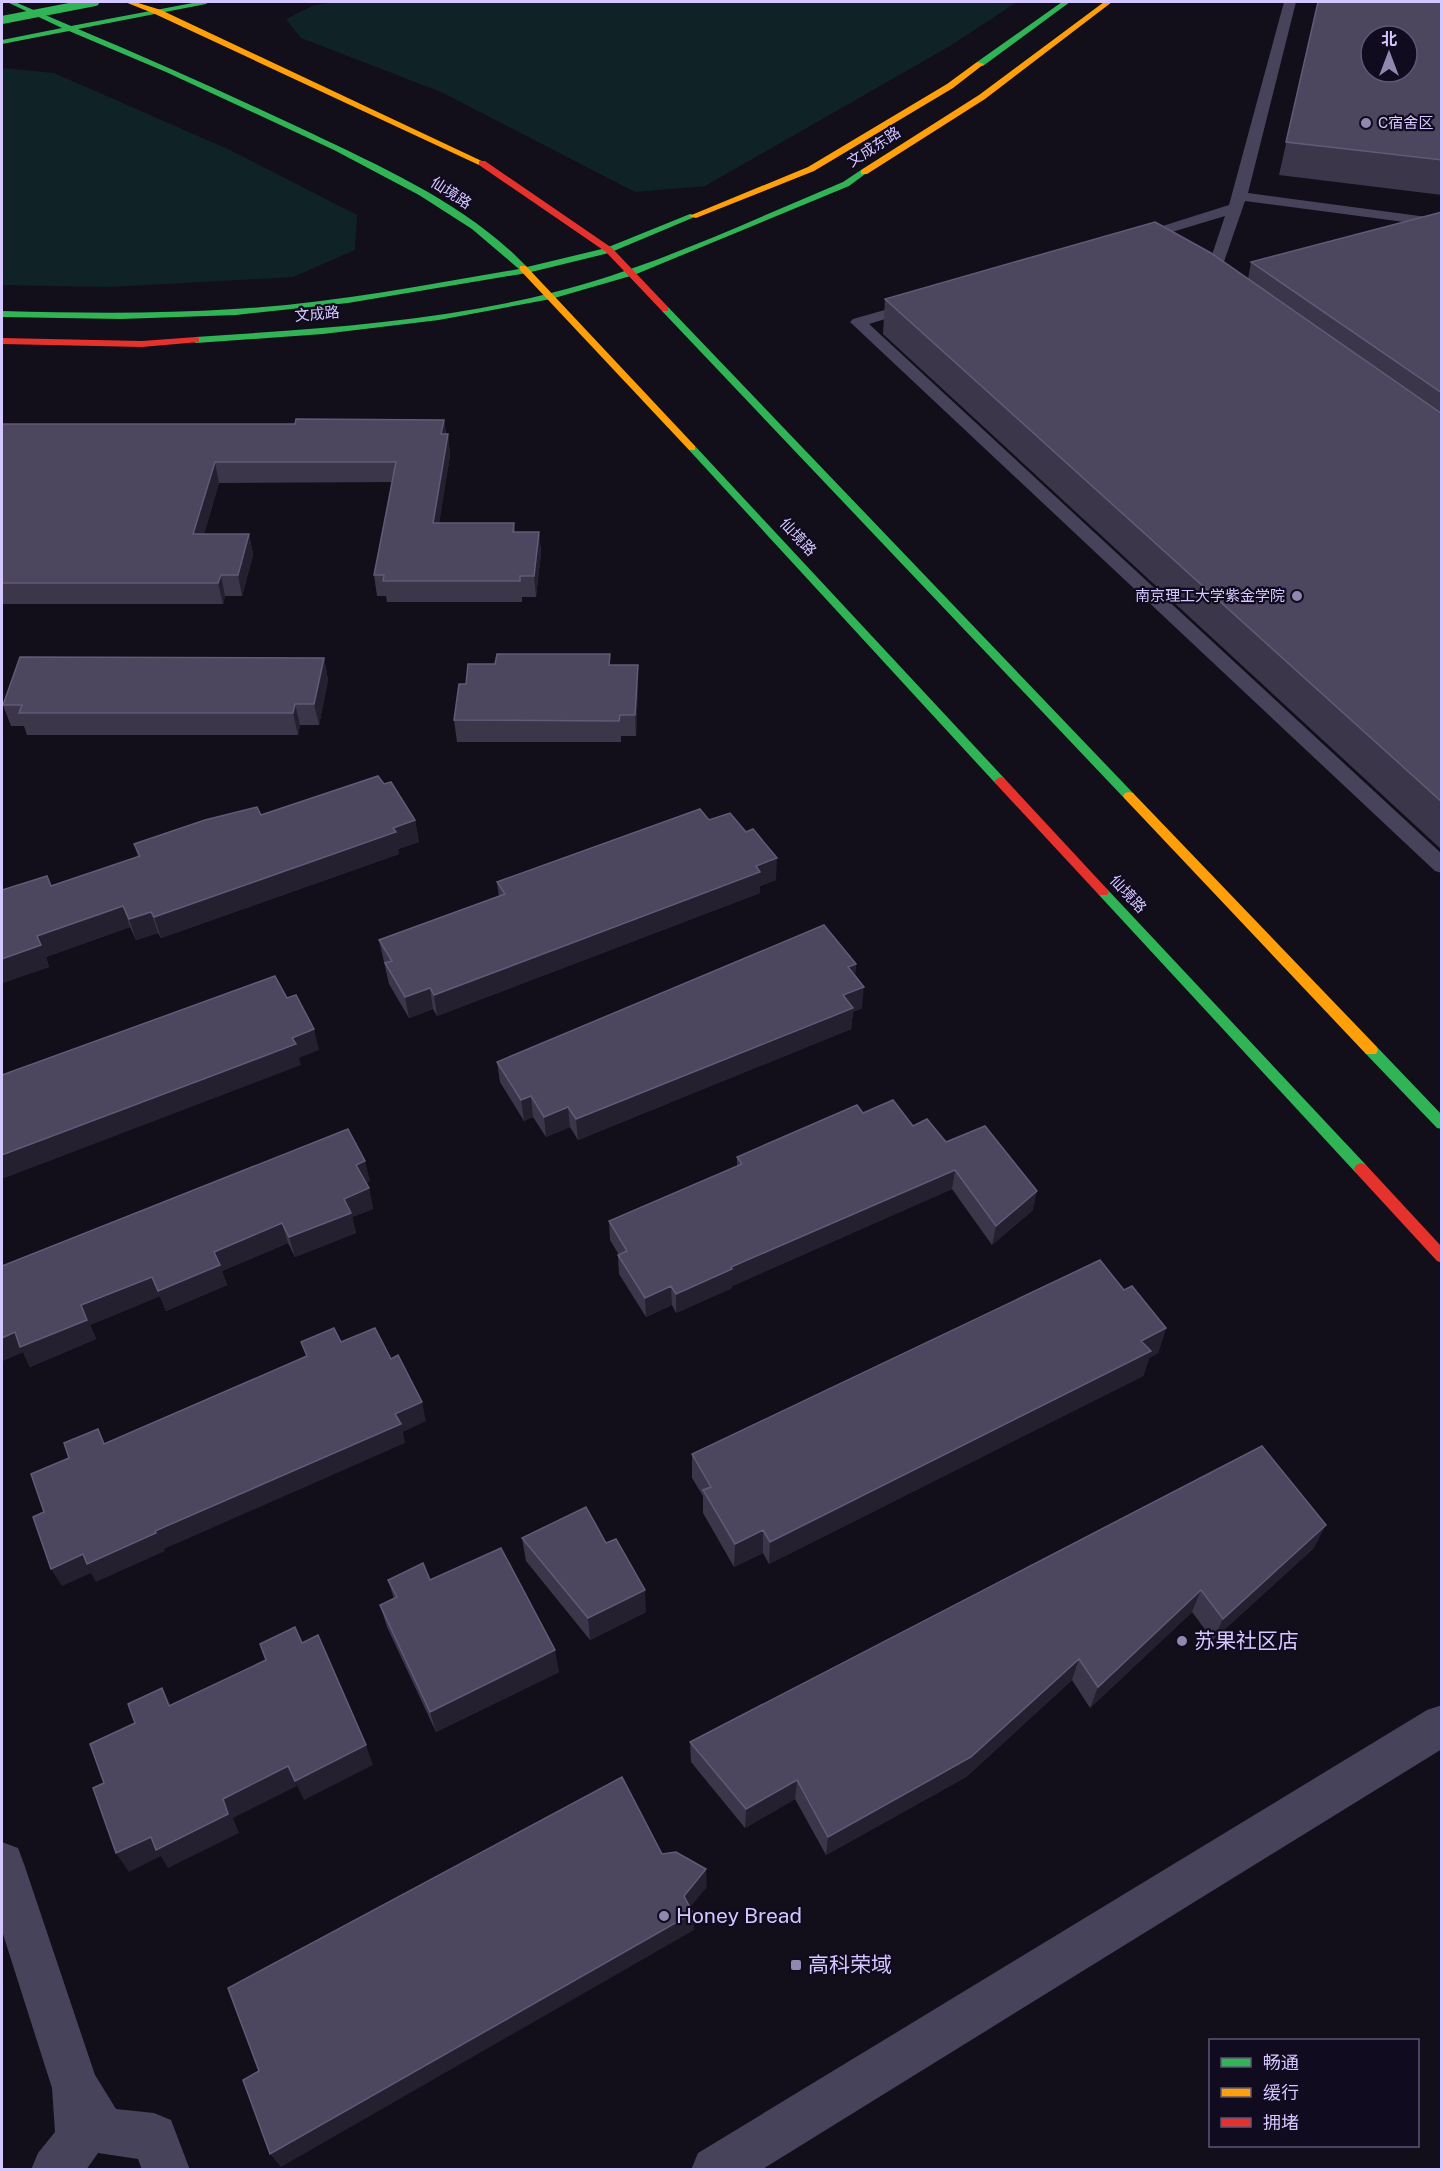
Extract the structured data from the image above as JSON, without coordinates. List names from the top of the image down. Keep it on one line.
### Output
{"streets":{"main road":["文成东路","仙境路","文成路"]},"crossings":[["文成东路","文成路"],["仙境路","文成路"]],"places":{"other":["C宿舍区","南京理工大学紫金学院","苏果社区店","Honey Bread"],"transit":["高科荣域"]},"legend":["畅通","缓行","拥堵"],"north":"top"}
